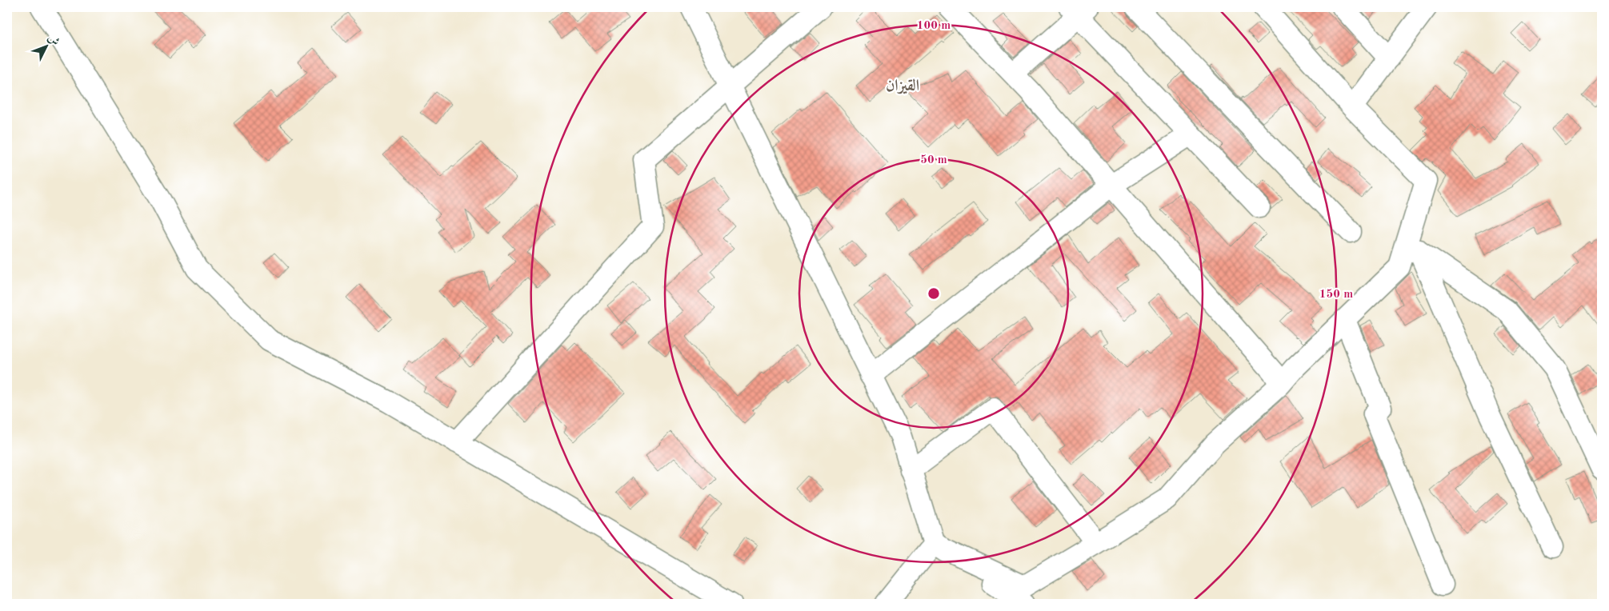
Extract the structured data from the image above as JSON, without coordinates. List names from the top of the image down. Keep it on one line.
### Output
{"districts":["القيزان"],"north":"top right","rings":["100 m","50 m","150 m"]}
